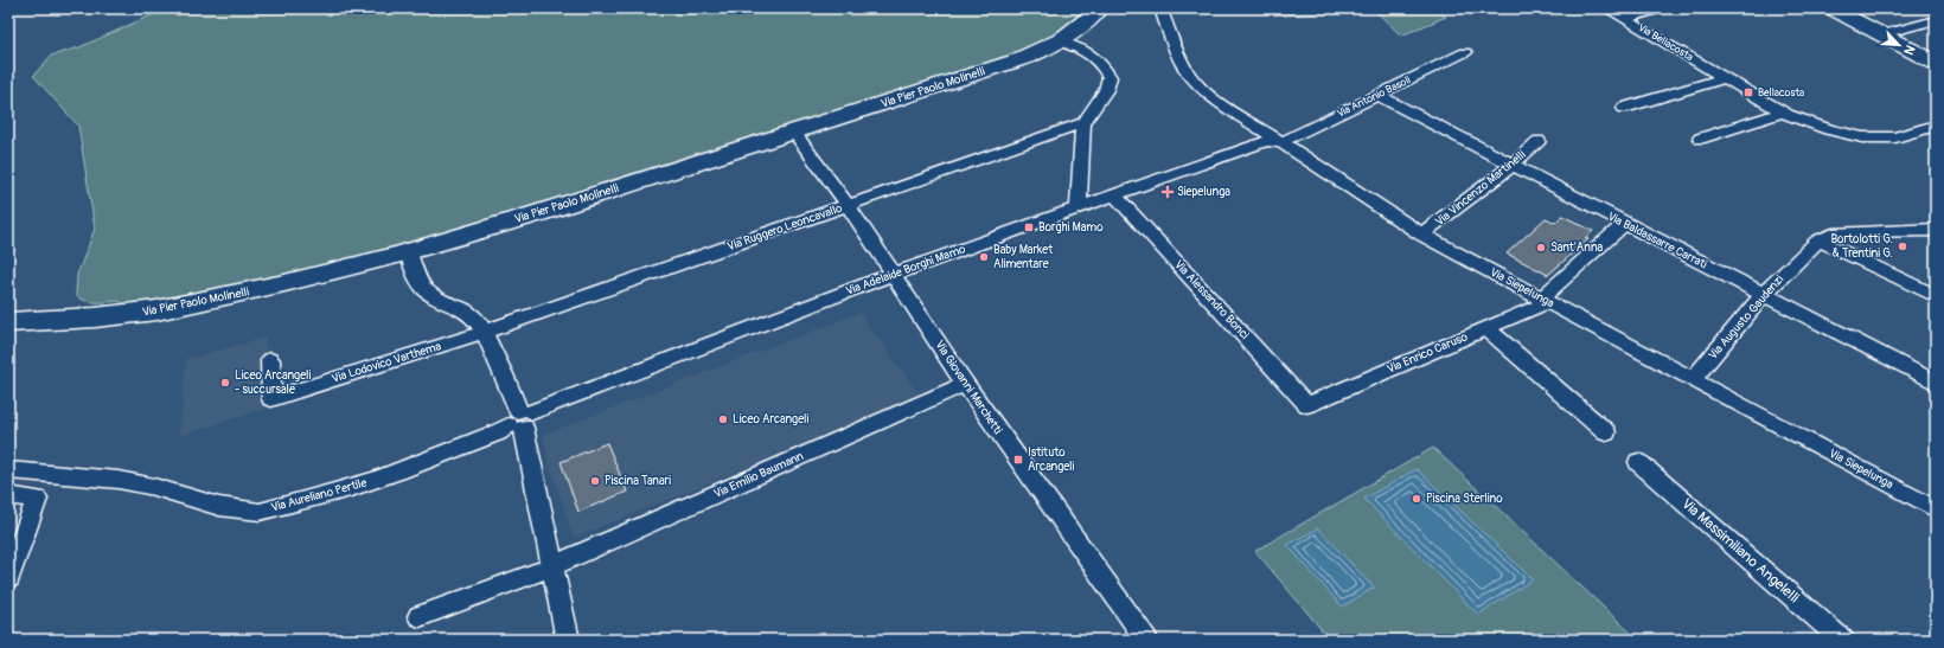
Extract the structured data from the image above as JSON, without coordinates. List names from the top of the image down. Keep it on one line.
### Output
{"streets":{"street":["Via Bellacosta","Via Pier Paolo Molinelli","Via Antonio Basoli","Via Vincenzo Martinelli","Via Ruggero Leoncavallo","Via Baldassarre Carrati","Via Adelaide Borghi Mamo","Via Siepelunga","Via Alessandro Bonci","Via Augusto Gaudenzi","Via Enrico Caruso","Via Lodovico Varthema","Via Giovanni Marchetti","Via Emilio Baumann","Via Aureliano Pertile","Via Massimiliano Angelelli"]},"crossings":[["Via Pier Paolo Molinelli","Via Giovanni Marchetti"],["Via Antonio Basoli","Via Baldassarre Carrati"],["Via Antonio Basoli","Via Adelaide Borghi Mamo"],["Via Antonio Basoli","Via Siepelunga"],["Via Vincenzo Martinelli","Via Baldassarre Carrati"],["Via Vincenzo Martinelli","Via Siepelunga"],["Via Ruggero Leoncavallo","Via Lodovico Varthema"],["Via Ruggero Leoncavallo","Via Giovanni Marchetti"],["Via Baldassarre Carrati","Via Augusto Gaudenzi"],["Via Baldassarre Carrati","Via Enrico Caruso"],["Via Adelaide Borghi Mamo","Via Siepelunga"],["Via Adelaide Borghi Mamo","Via Alessandro Bonci"],["Via Adelaide Borghi Mamo","Via Giovanni Marchetti"],["Via Adelaide Borghi Mamo","Via Aureliano Pertile"],["Via Siepelunga","Via Augusto Gaudenzi"],["Via Siepelunga","Via Enrico Caruso"],["Via Alessandro Bonci","Via Enrico Caruso"],["Via Giovanni Marchetti","Via Emilio Baumann"]],"places":{"transit":["Bellacosta","Borghi Mamo","Istituto Arcangeli"],"health":["Siepelunga"],"other":["Bortolotti G. & Trentini G.","Sant'Anna","Baby Market Alimentare","Liceo Arcangeli - succursale","Liceo Arcangeli","Piscina Tanari","Piscina Sterlino"]},"north":"bottom right"}
